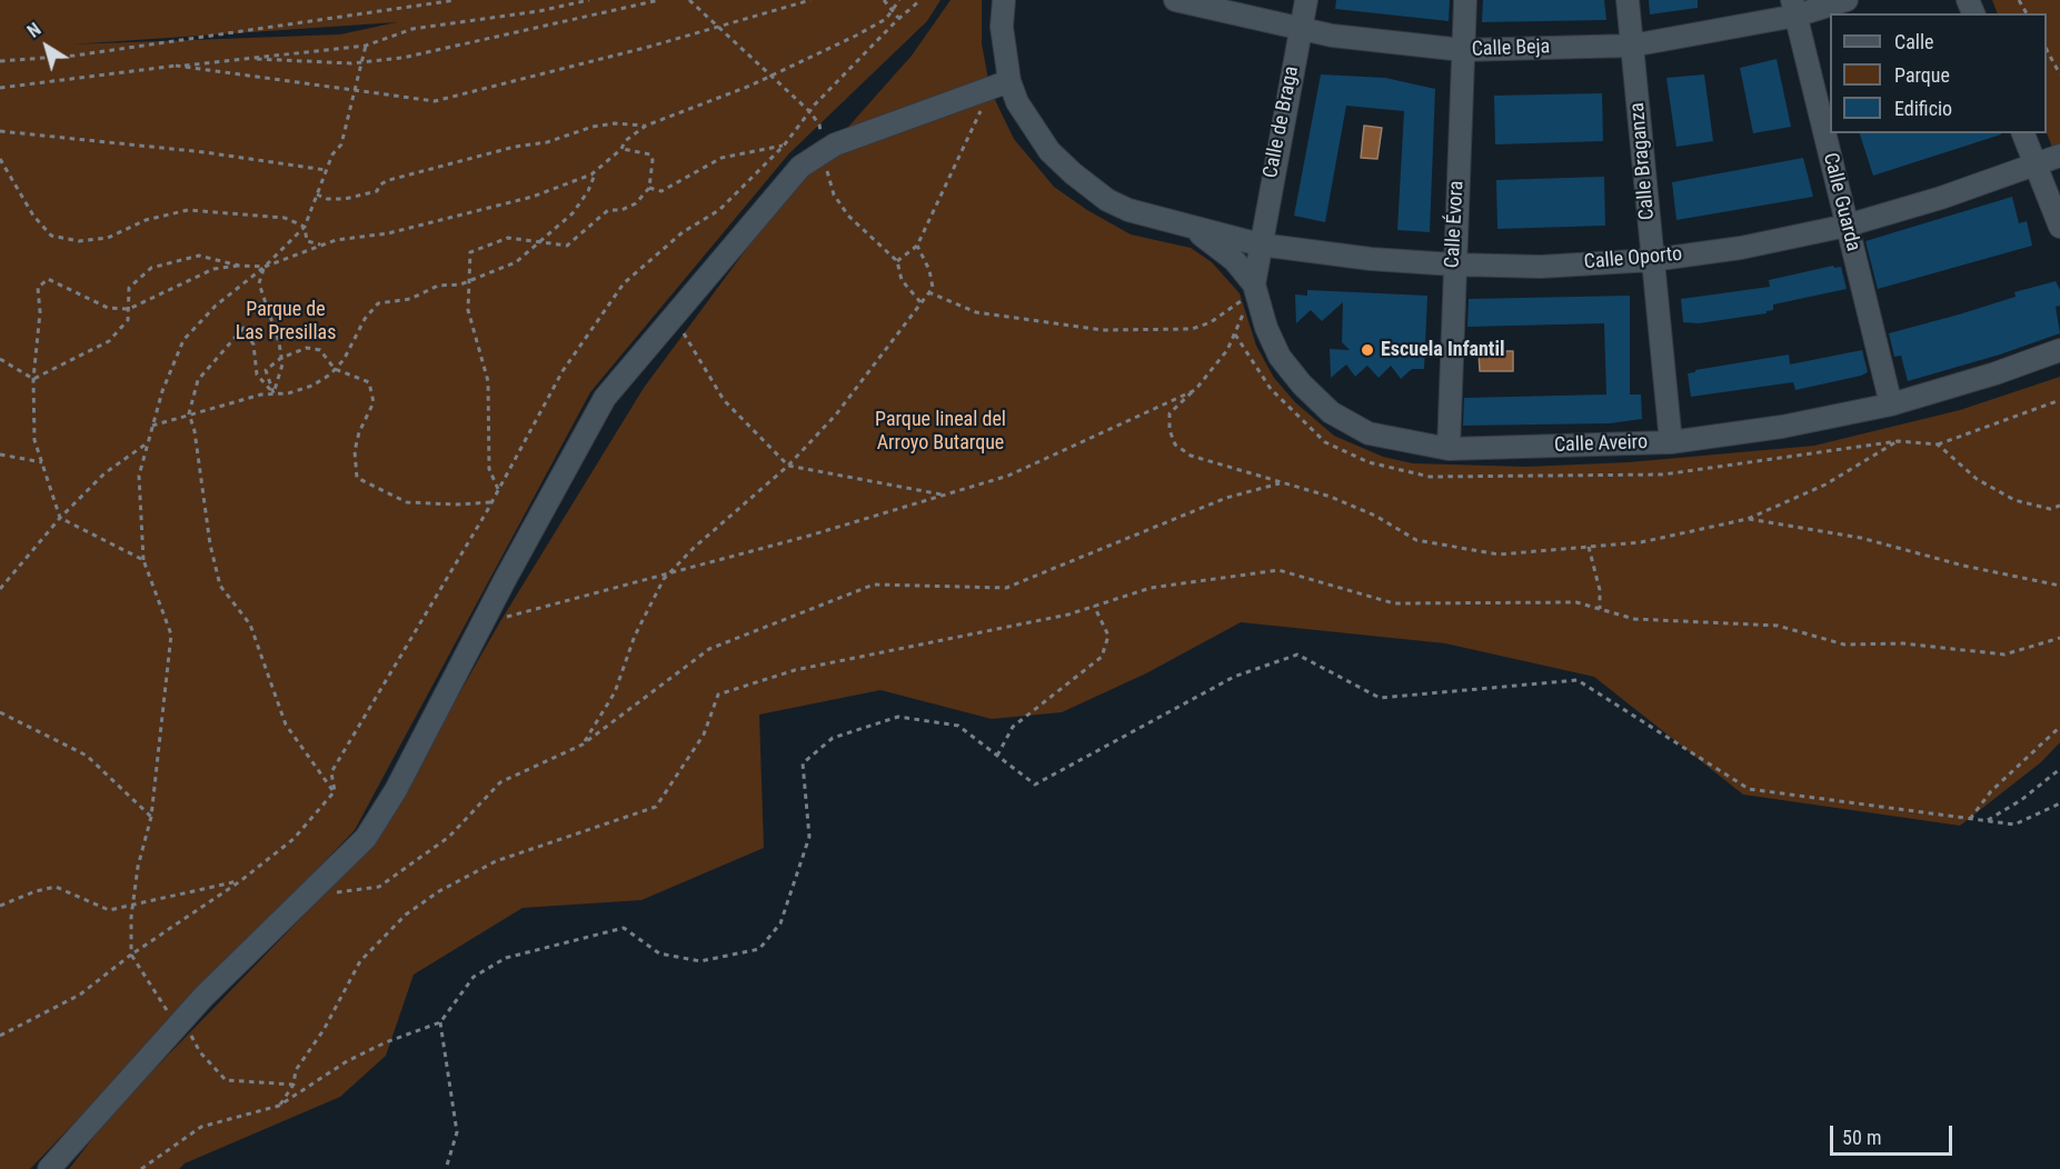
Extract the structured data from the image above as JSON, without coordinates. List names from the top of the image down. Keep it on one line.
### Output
{"streets":{"street":["Calle Beja","Calle de Braga","Calle Braganza","Calle Guarda","Calle Évora","Calle Oporto","Calle Aveiro"]},"crossings":[["Calle Beja","Calle de Braga"],["Calle Beja","Calle Braganza"],["Calle Beja","Calle Guarda"],["Calle Beja","Calle Évora"],["Calle de Braga","Calle Oporto"],["Calle de Braga","Calle Aveiro"],["Calle Braganza","Calle Oporto"],["Calle Braganza","Calle Aveiro"],["Calle Guarda","Calle Oporto"],["Calle Guarda","Calle Aveiro"],["Calle Évora","Calle Oporto"],["Calle Évora","Calle Aveiro"],["Calle Oporto","Calle Aveiro"]],"parks":["Parque de Las Presillas","Parque lineal del Arroyo Butarque"],"places":["Escuela Infantil"],"legend":["Calle","Parque","Edificio"],"scale_bar":"50 m","north":"top left"}
